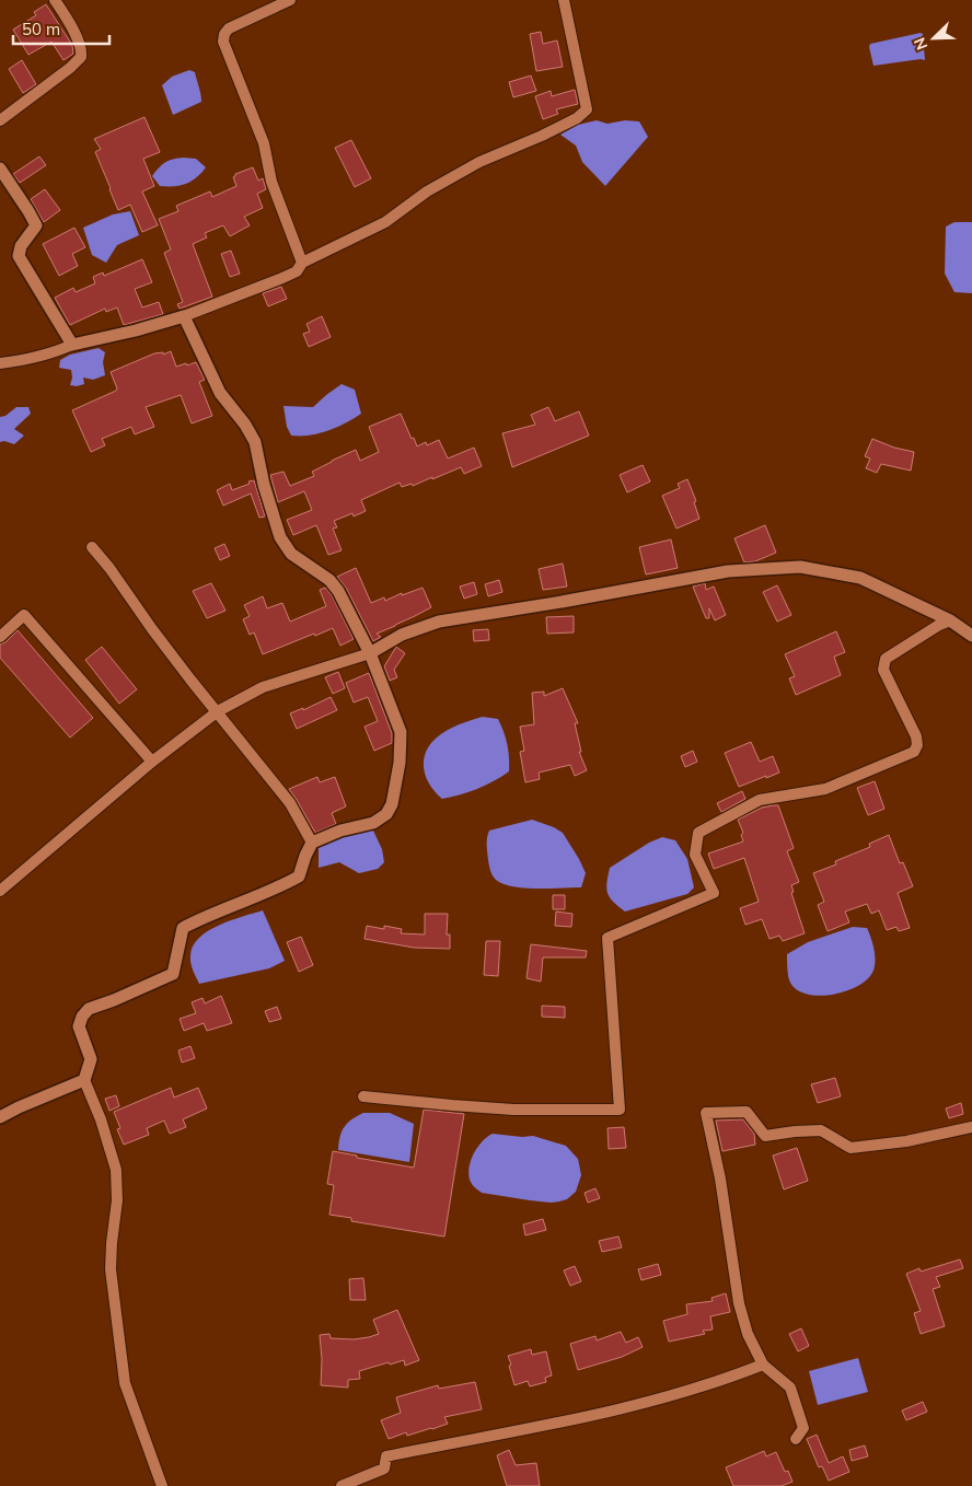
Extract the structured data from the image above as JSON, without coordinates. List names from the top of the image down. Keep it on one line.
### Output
{"scale_bar":"50 m","north":"bottom left"}
